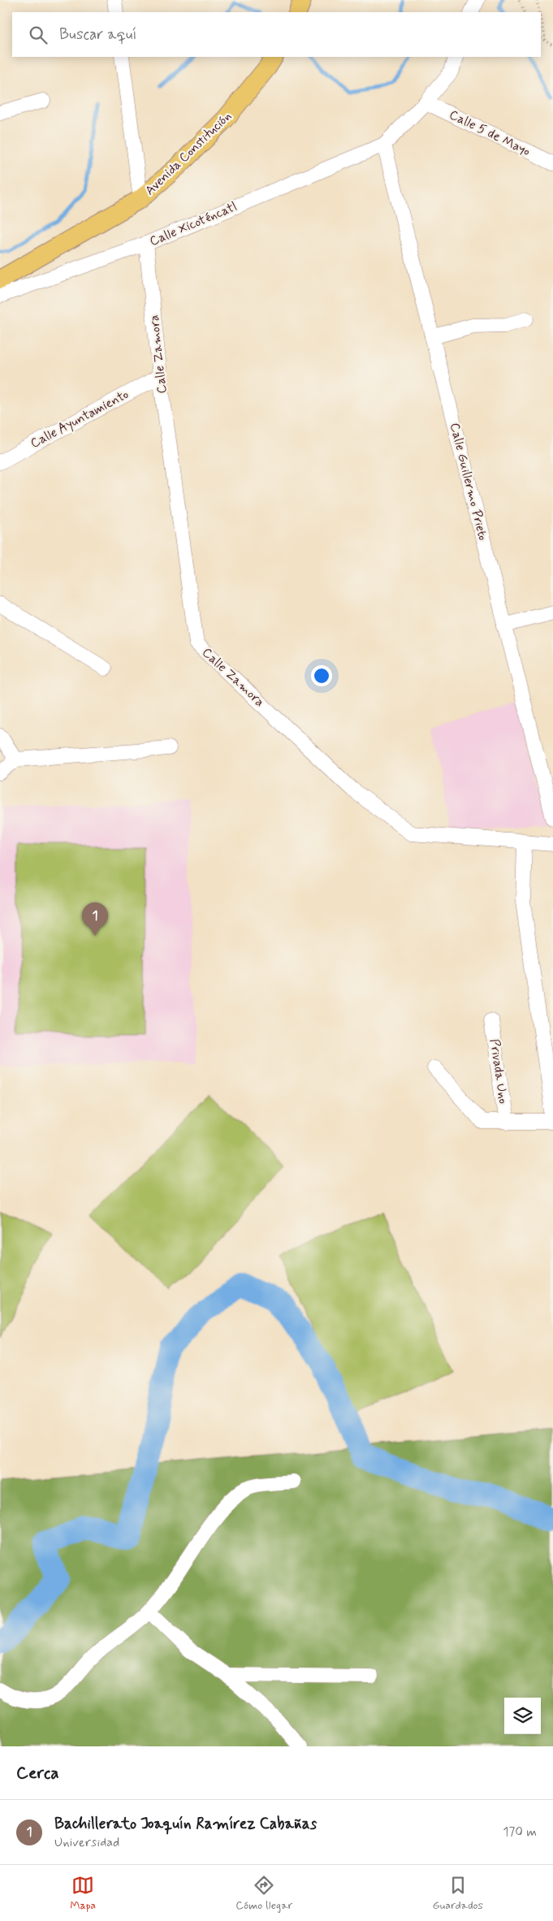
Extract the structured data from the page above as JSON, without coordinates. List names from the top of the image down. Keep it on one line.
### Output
{"streets":{"main road":["Avenida Constitución"],"street":["Calle 5 de Mayo","Calle Xicoténcatl","Calle Zamora","Calle Ayuntamiento","Calle Guillermo Prieto","Privada Uno"]},"crossings":[["Calle Xicoténcatl","Calle Zamora"],["Calle Xicoténcatl","Calle Guillermo Prieto"],["Calle Zamora","Calle Ayuntamiento"]],"page":{"search":"Buscar aquí","pins":"1","heading":"Cerca","list":[{"mark":"1","name":"Bachillerato Joaquín Ramírez Cabañas","note":"Universidad","value":"170 m"}],"nav":["Mapa","Cómo llegar","Guardados"]}}
